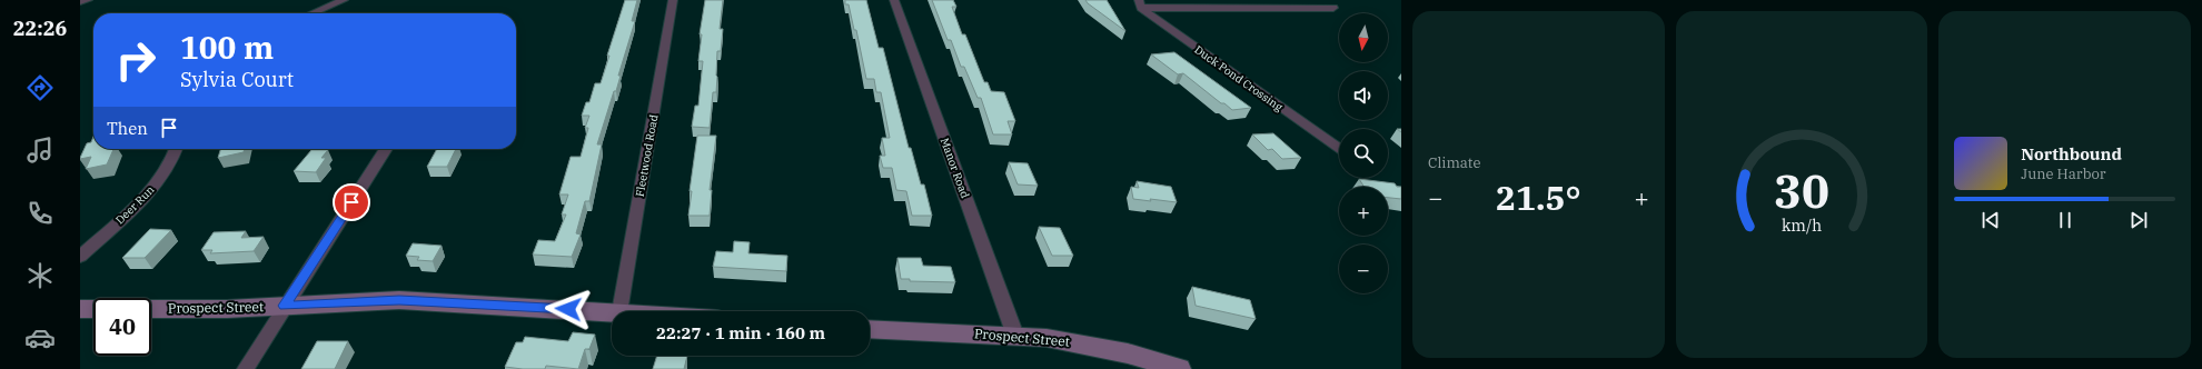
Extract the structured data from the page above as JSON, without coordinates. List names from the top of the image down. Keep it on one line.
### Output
{"streets":{"street":["Duck Pond Crossing","Fleetwood Road","Manor Road","Deer Run","Prospect Street"]},"crossings":[["Manor Road","Prospect Street"]],"north":"bottom","page":{"tabs":"22:26","tile":"Climate","map_buttons":["+","−"],"turn":["100 m","Sylvia Court"],"then":"Then","song":["Northbound","June Harbor"],"heat":["−","21.5°","+"],"limit":"40","trip":"22:27 · 1 min · 160 m","gauge":["30","km/h"]}}
